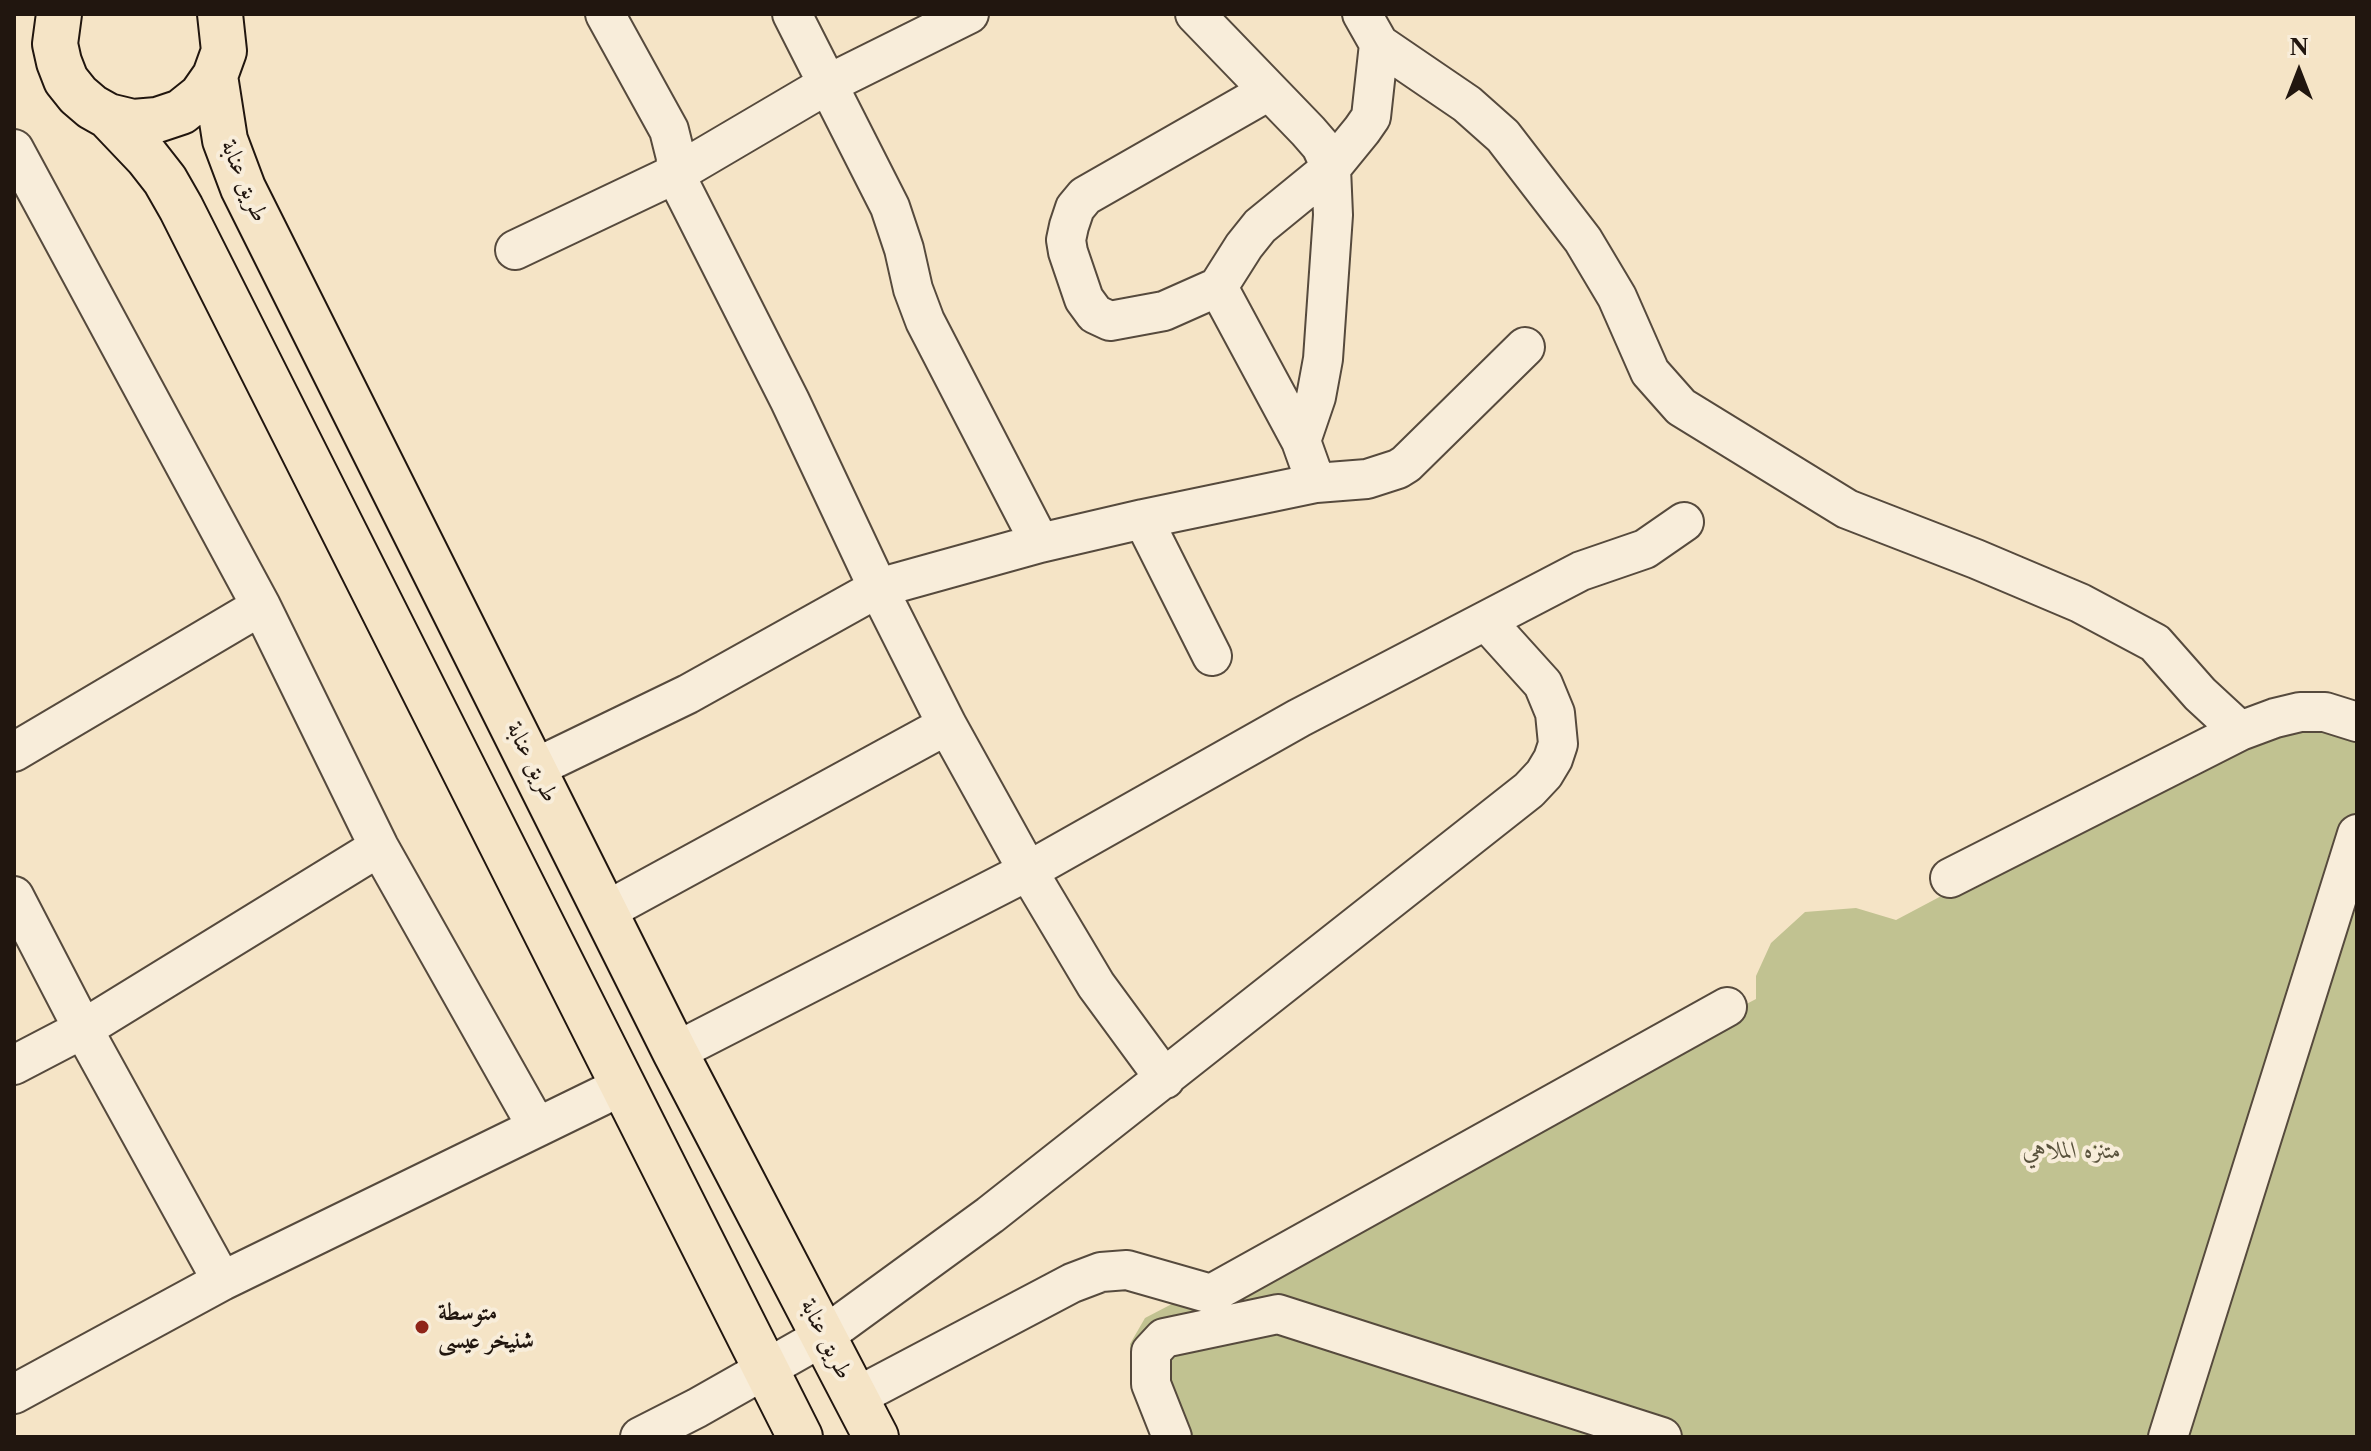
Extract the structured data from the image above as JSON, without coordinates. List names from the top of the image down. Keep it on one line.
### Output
{"streets":{"highway":["طريق عنابة"]},"parks":["متنزه الملاهي"],"places":["متوسطة شنيخر عيسى"],"north":"top"}
